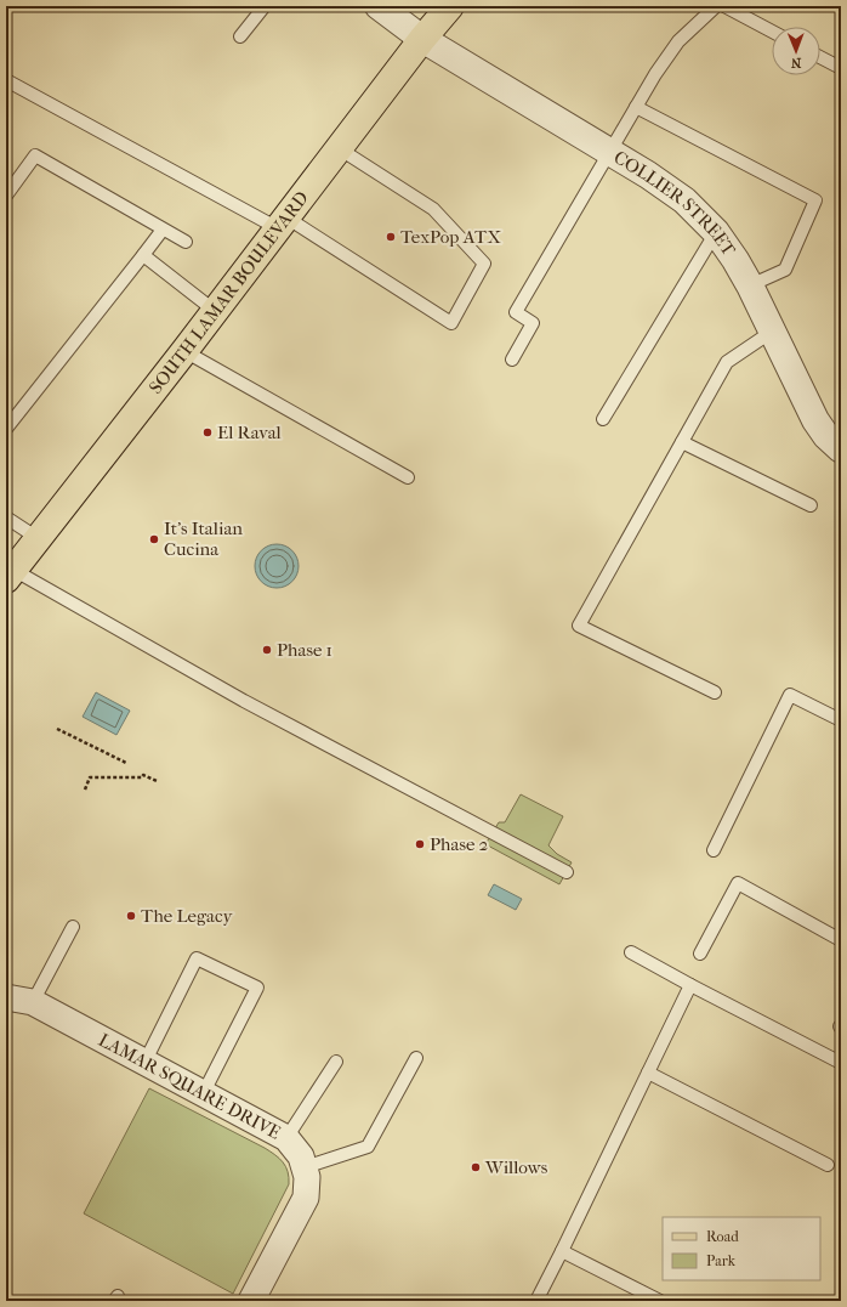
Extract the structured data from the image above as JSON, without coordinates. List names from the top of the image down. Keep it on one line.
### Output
{"streets":{"main road":["SOUTH LAMAR BOULEVARD"],"street":["COLLIER STREET","LAMAR SQUARE DRIVE"]},"crossings":[["COLLIER STREET","SOUTH LAMAR BOULEVARD"]],"places":["TexPop ATX","El Raval","It's Italian Cucina","Phase 1","Phase 2","The Legacy","Willows"],"legend":["Road","Park"],"north":"bottom"}
